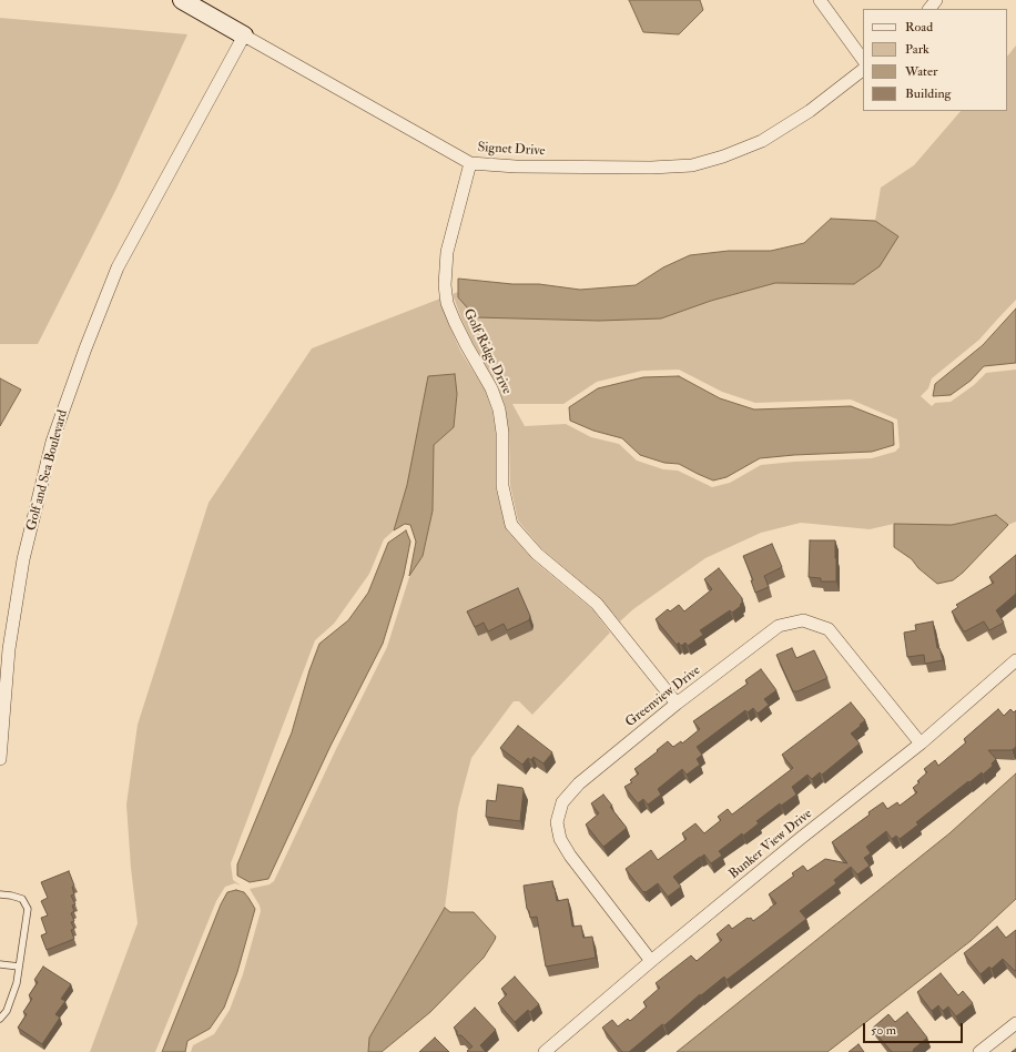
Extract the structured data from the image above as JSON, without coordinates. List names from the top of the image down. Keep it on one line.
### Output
{"streets":{"street":["Signet Drive","Golf Ridge Drive","Golf and Sea Boulevard","Greenview Drive","Bunker View Drive"]},"crossings":[["Signet Drive","Golf Ridge Drive"],["Signet Drive","Golf and Sea Boulevard"],["Golf Ridge Drive","Greenview Drive"],["Greenview Drive","Bunker View Drive"]],"legend":["Road","Park","Water","Building"],"scale_bar":"50 m"}
